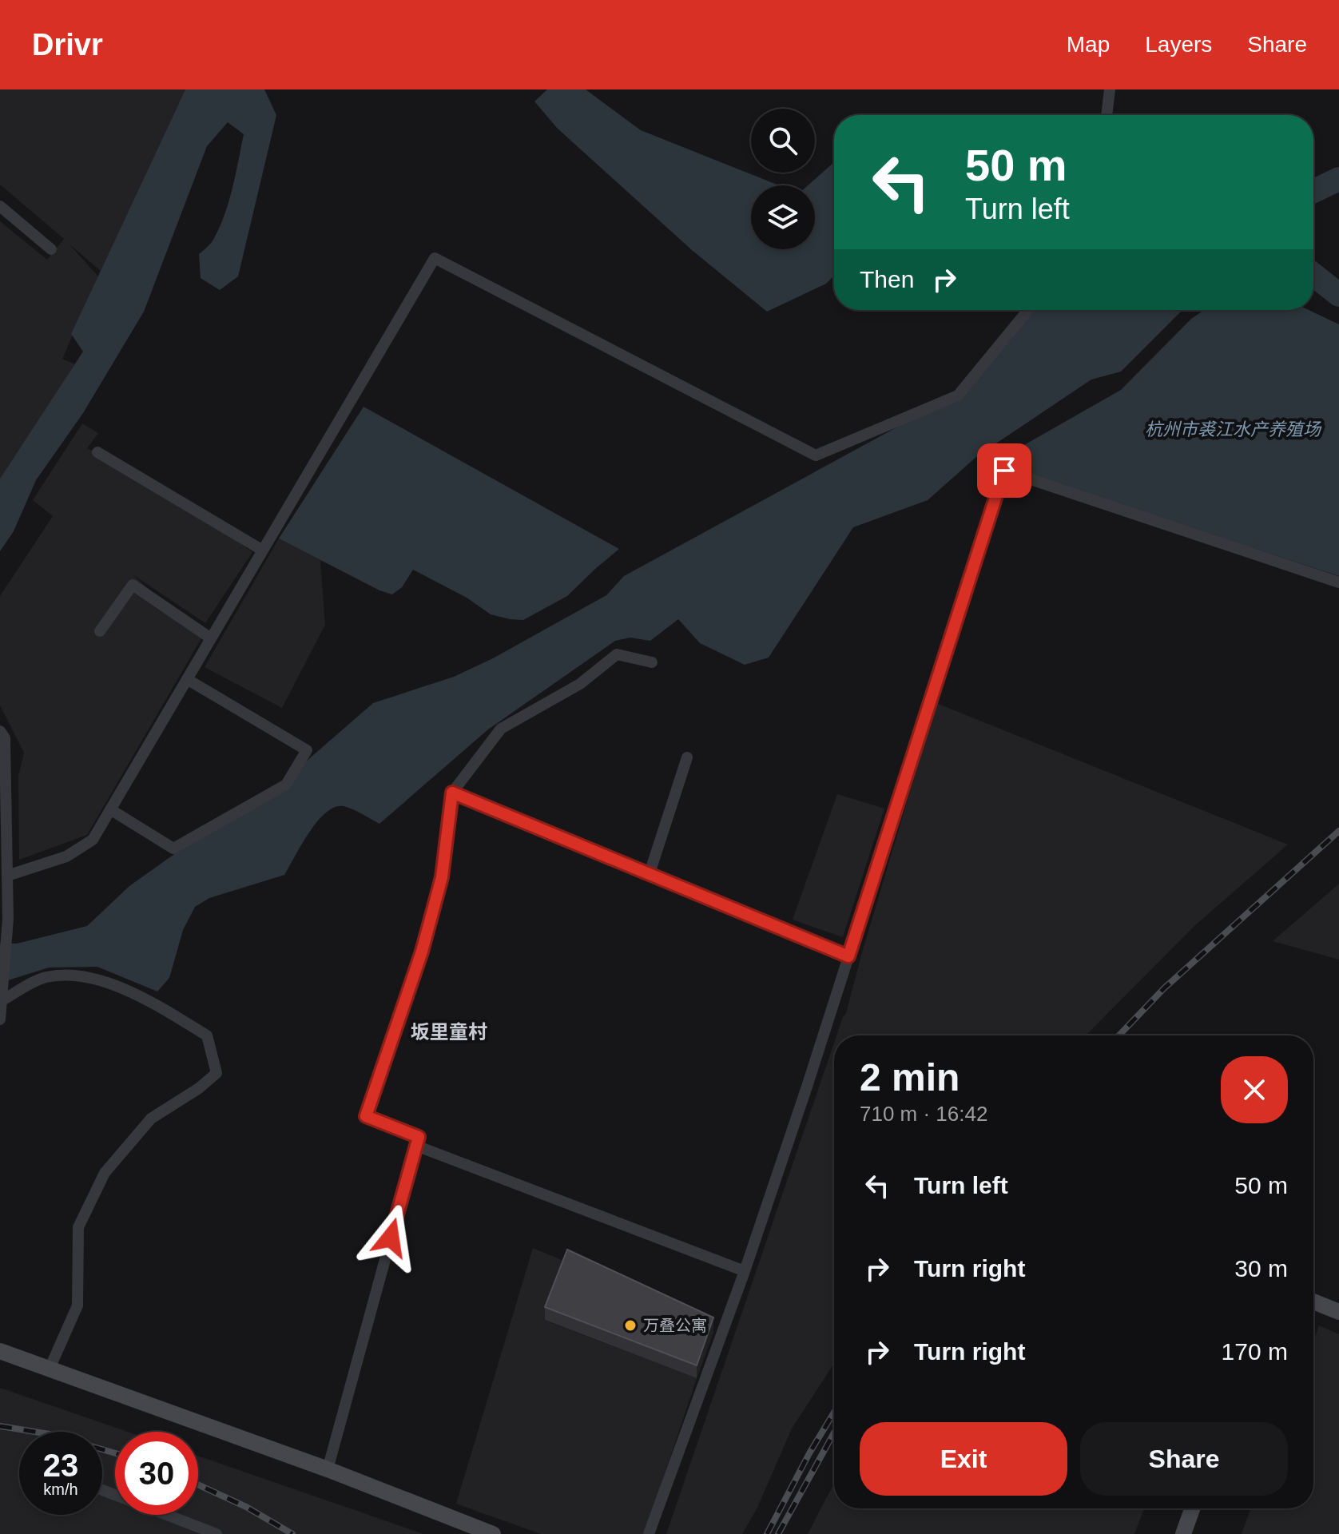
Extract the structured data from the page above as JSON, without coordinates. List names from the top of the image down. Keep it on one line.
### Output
{"districts":["坂里童村"],"water":["杭州市裘江水产养殖场"],"places":["万叠公寓"],"page":{"header":"Drivr","nav":["Map","Layers","Share"],"turn":["50 m","Turn left"],"then":"Then","heading":["2 min","710 m · 16:42"],"list":[{"name":"Turn left","value":"50 m"},{"name":"Turn right","value":"30 m"},{"name":"Turn right","value":"170 m"}],"buttons":["Exit","Share"],"speed":"23 km/h","limit":"30"}}
